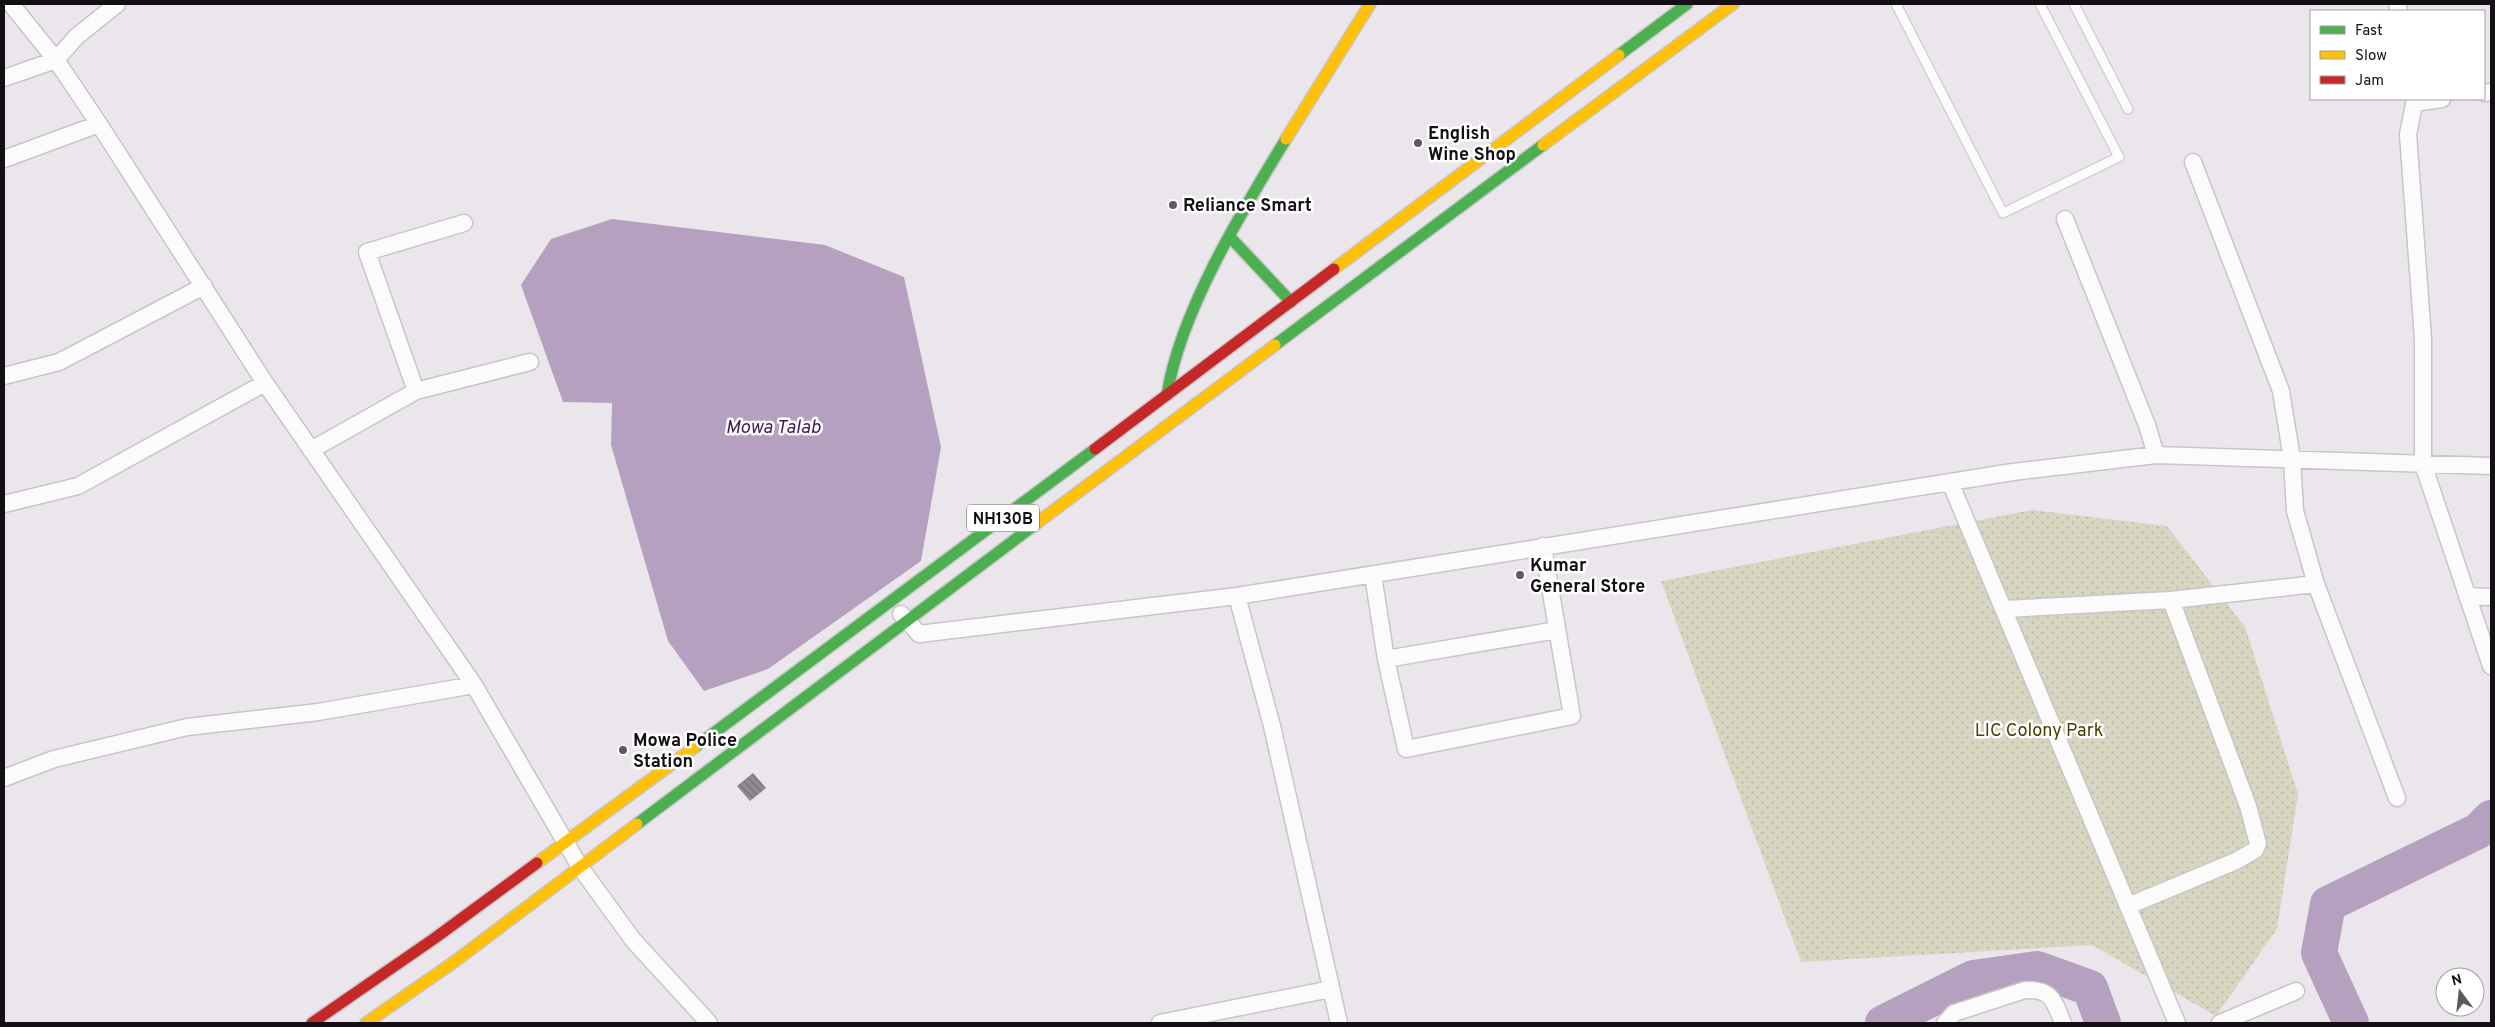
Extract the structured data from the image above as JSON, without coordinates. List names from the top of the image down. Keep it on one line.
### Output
{"streets":{"main road":["NH130B"]},"water":["Mowa Talab"],"parks":["LIC Colony Park"],"places":["English Wine Shop","Reliance Smart","Kumar General Store","Mowa Police Station"],"legend":["Fast","Slow","Jam"],"north":"top"}
